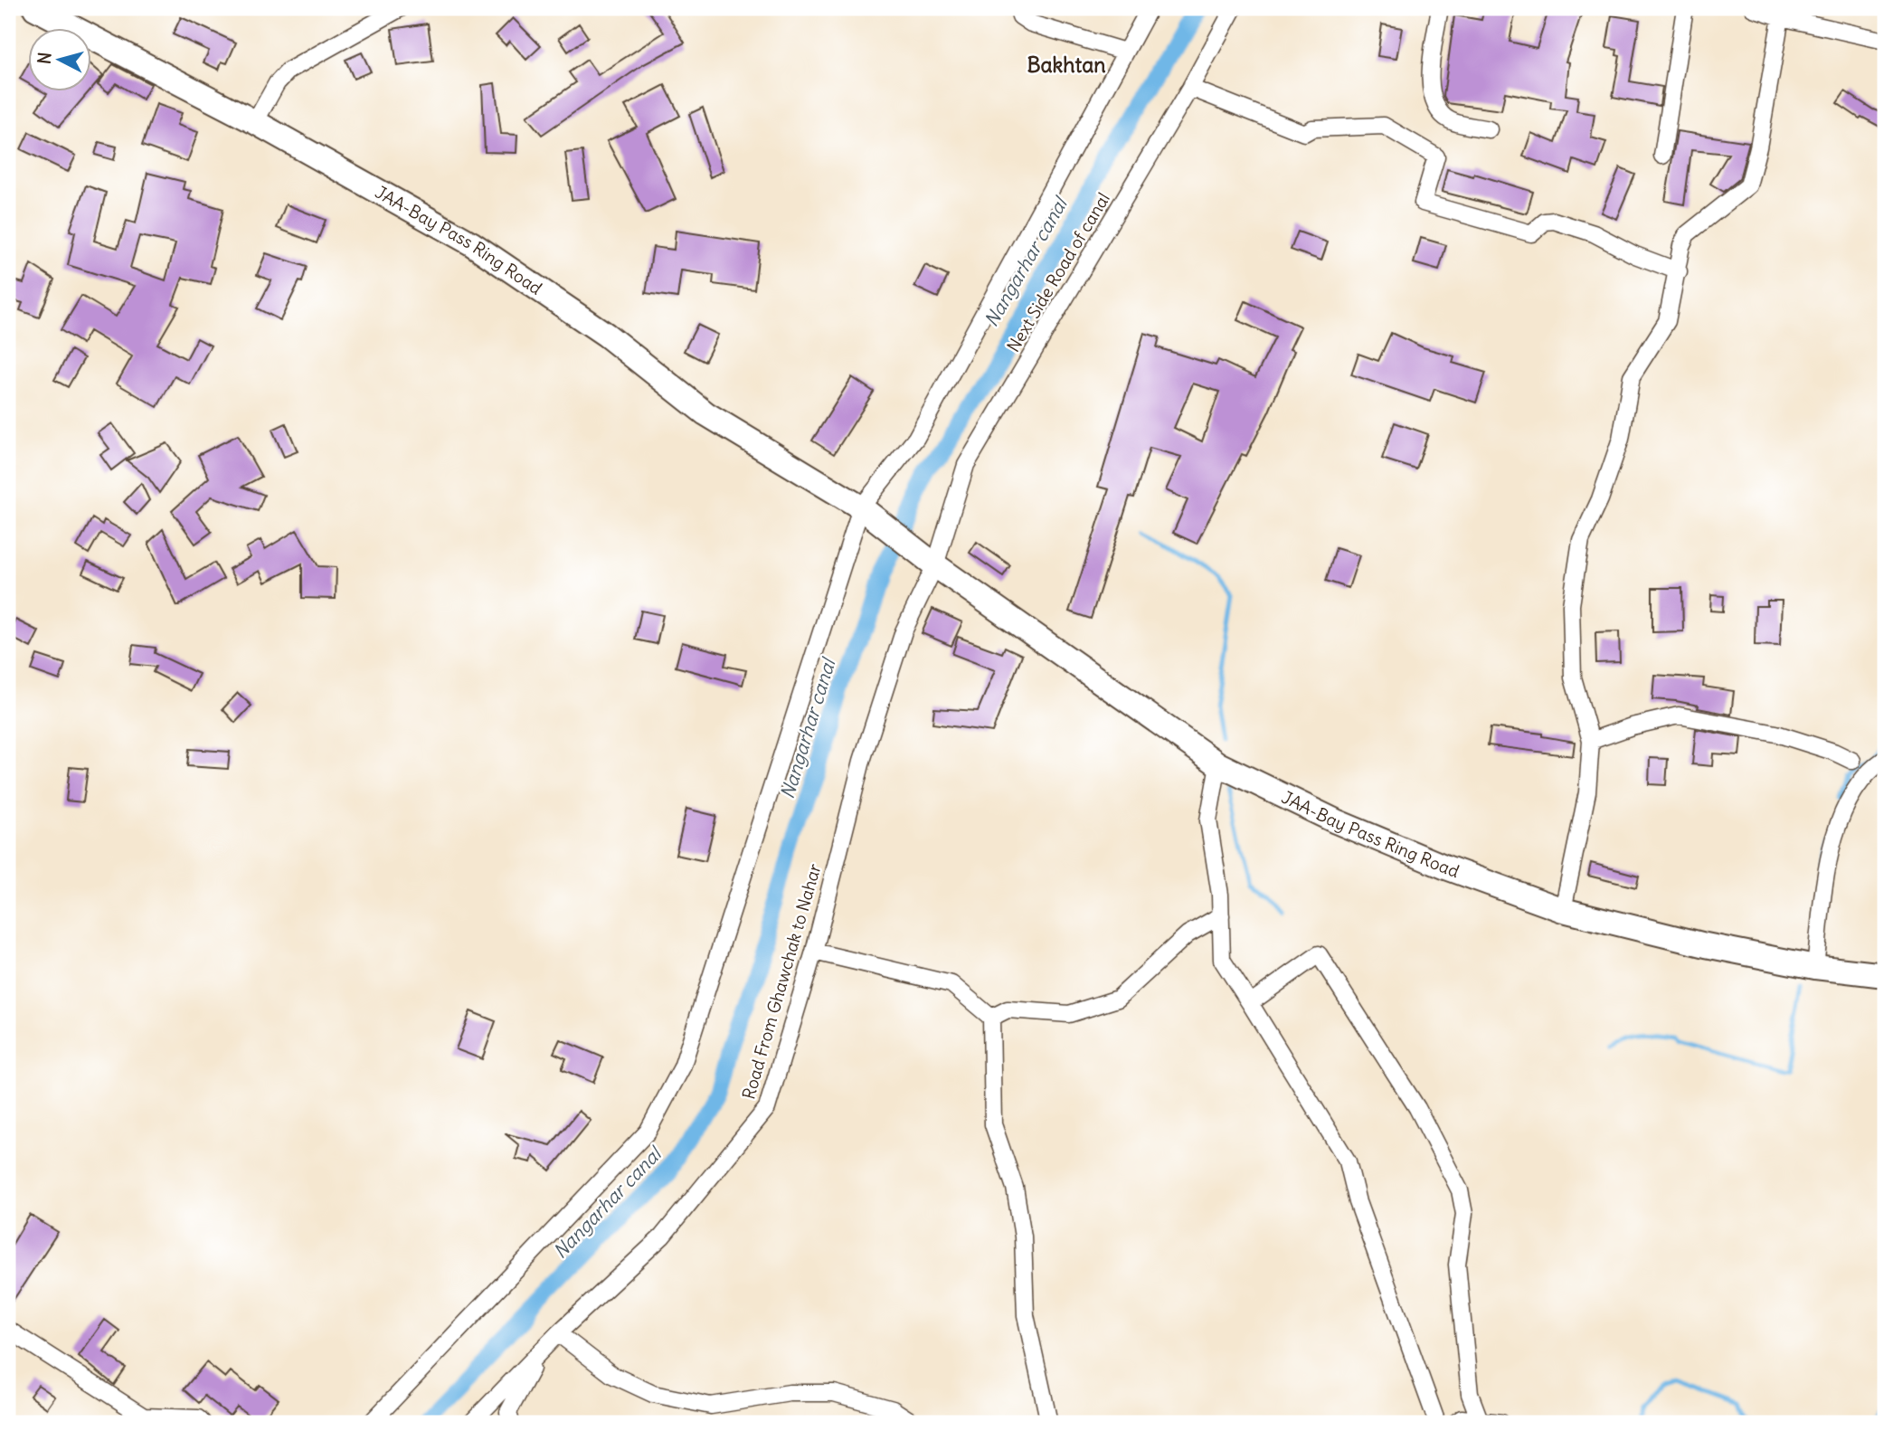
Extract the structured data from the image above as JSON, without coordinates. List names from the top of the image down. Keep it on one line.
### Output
{"streets":{"highway":["JAA-Bay Pass Ring Road"],"street":["Next Side Road of canal","Road From Ghawchak to Nahar"]},"crossings":[["JAA-Bay Pass Ring Road","Next Side Road of canal"],["JAA-Bay Pass Ring Road","Road From Ghawchak to Nahar"],["Next Side Road of canal","Road From Ghawchak to Nahar"]],"districts":["Bakhtan"],"water":["Nangarhar canal"],"north":"left"}
